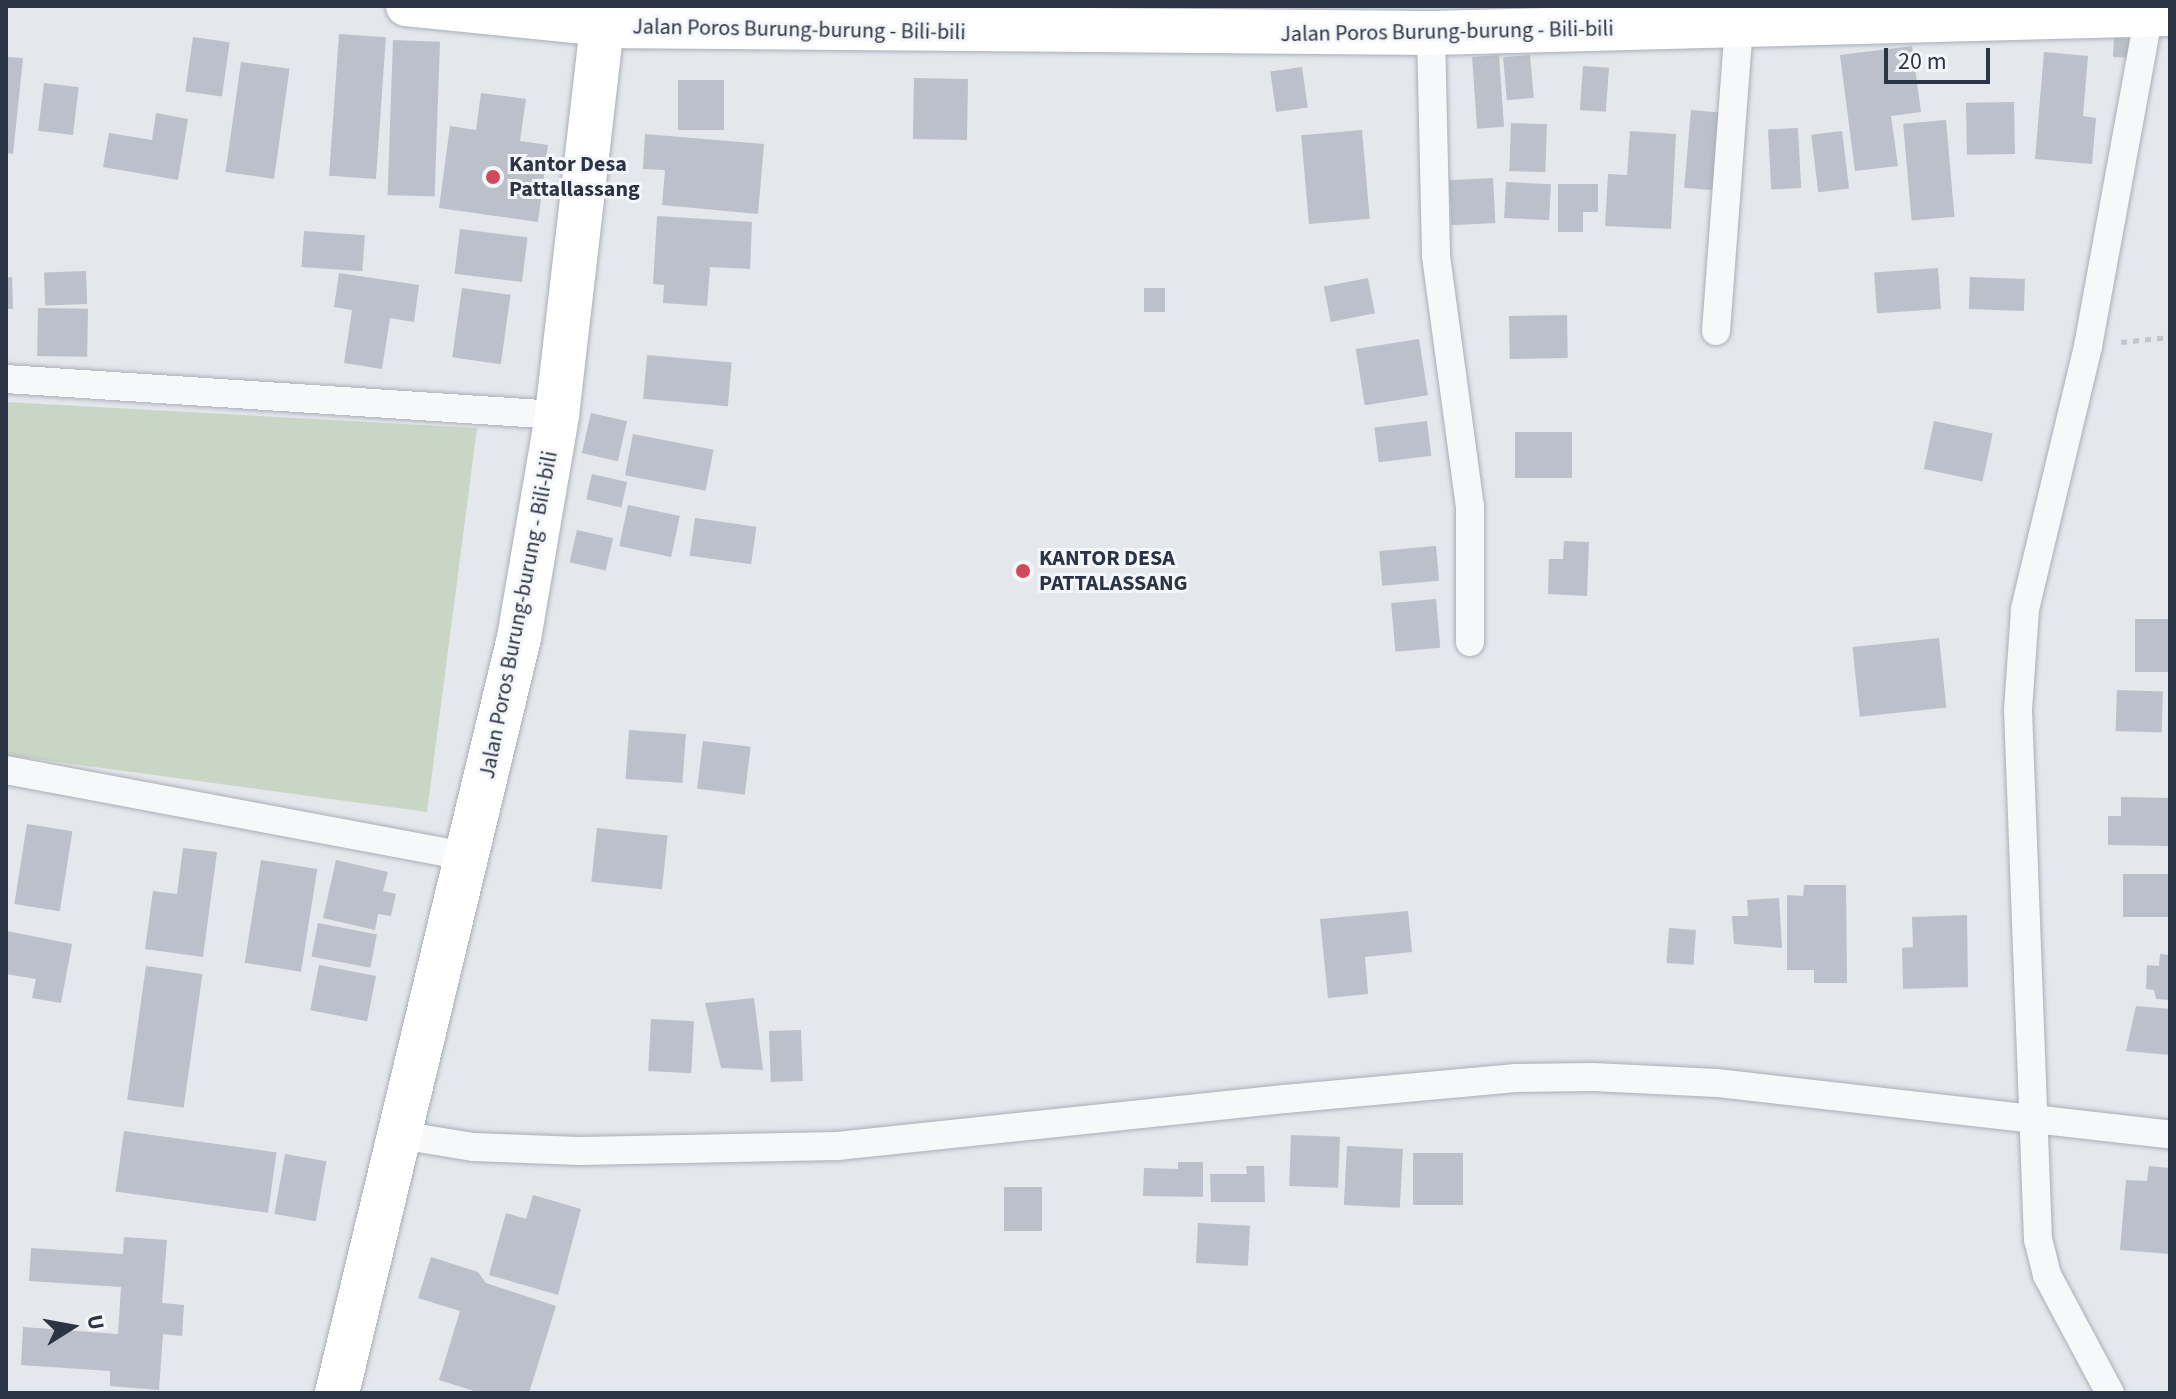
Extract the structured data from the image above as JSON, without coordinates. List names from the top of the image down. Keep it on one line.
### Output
{"streets":{"main road":["Jalan Poros Burung-burung - Bili-bili"]},"places":["Kantor Desa Pattallassang","KANTOR DESA PATTALASSANG"],"scale_bar":"20 m","north":"right"}
